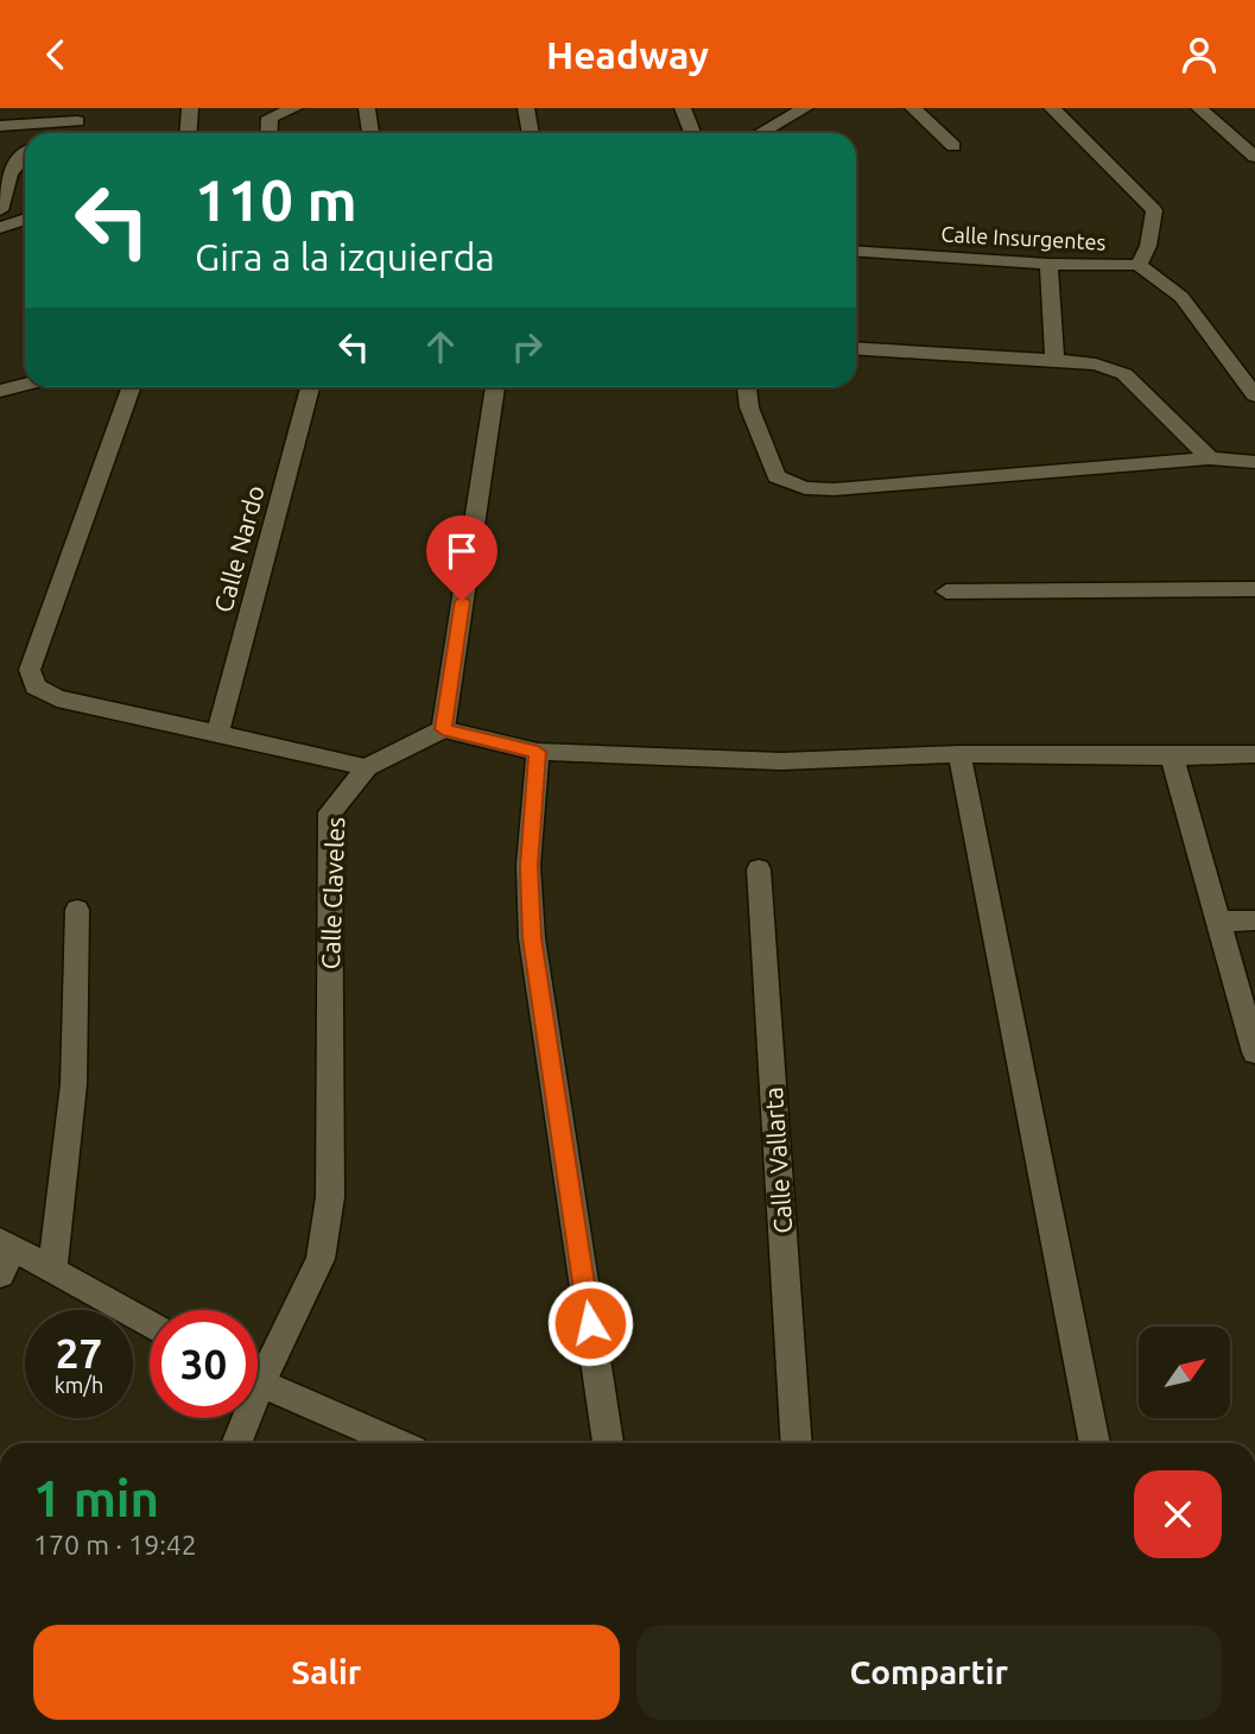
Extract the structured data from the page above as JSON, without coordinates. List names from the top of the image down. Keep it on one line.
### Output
{"streets":{"street":["Calle Insurgentes","Calle Nardo","Calle Claveles","Calle Vallarta"]},"north":"top right","page":{"header":"Headway","turn":["110 m","Gira a la izquierda"],"speed":"27 km/h","limit":"30","heading":["1 min","170 m · 19:42"],"buttons":["Salir","Compartir"]}}
